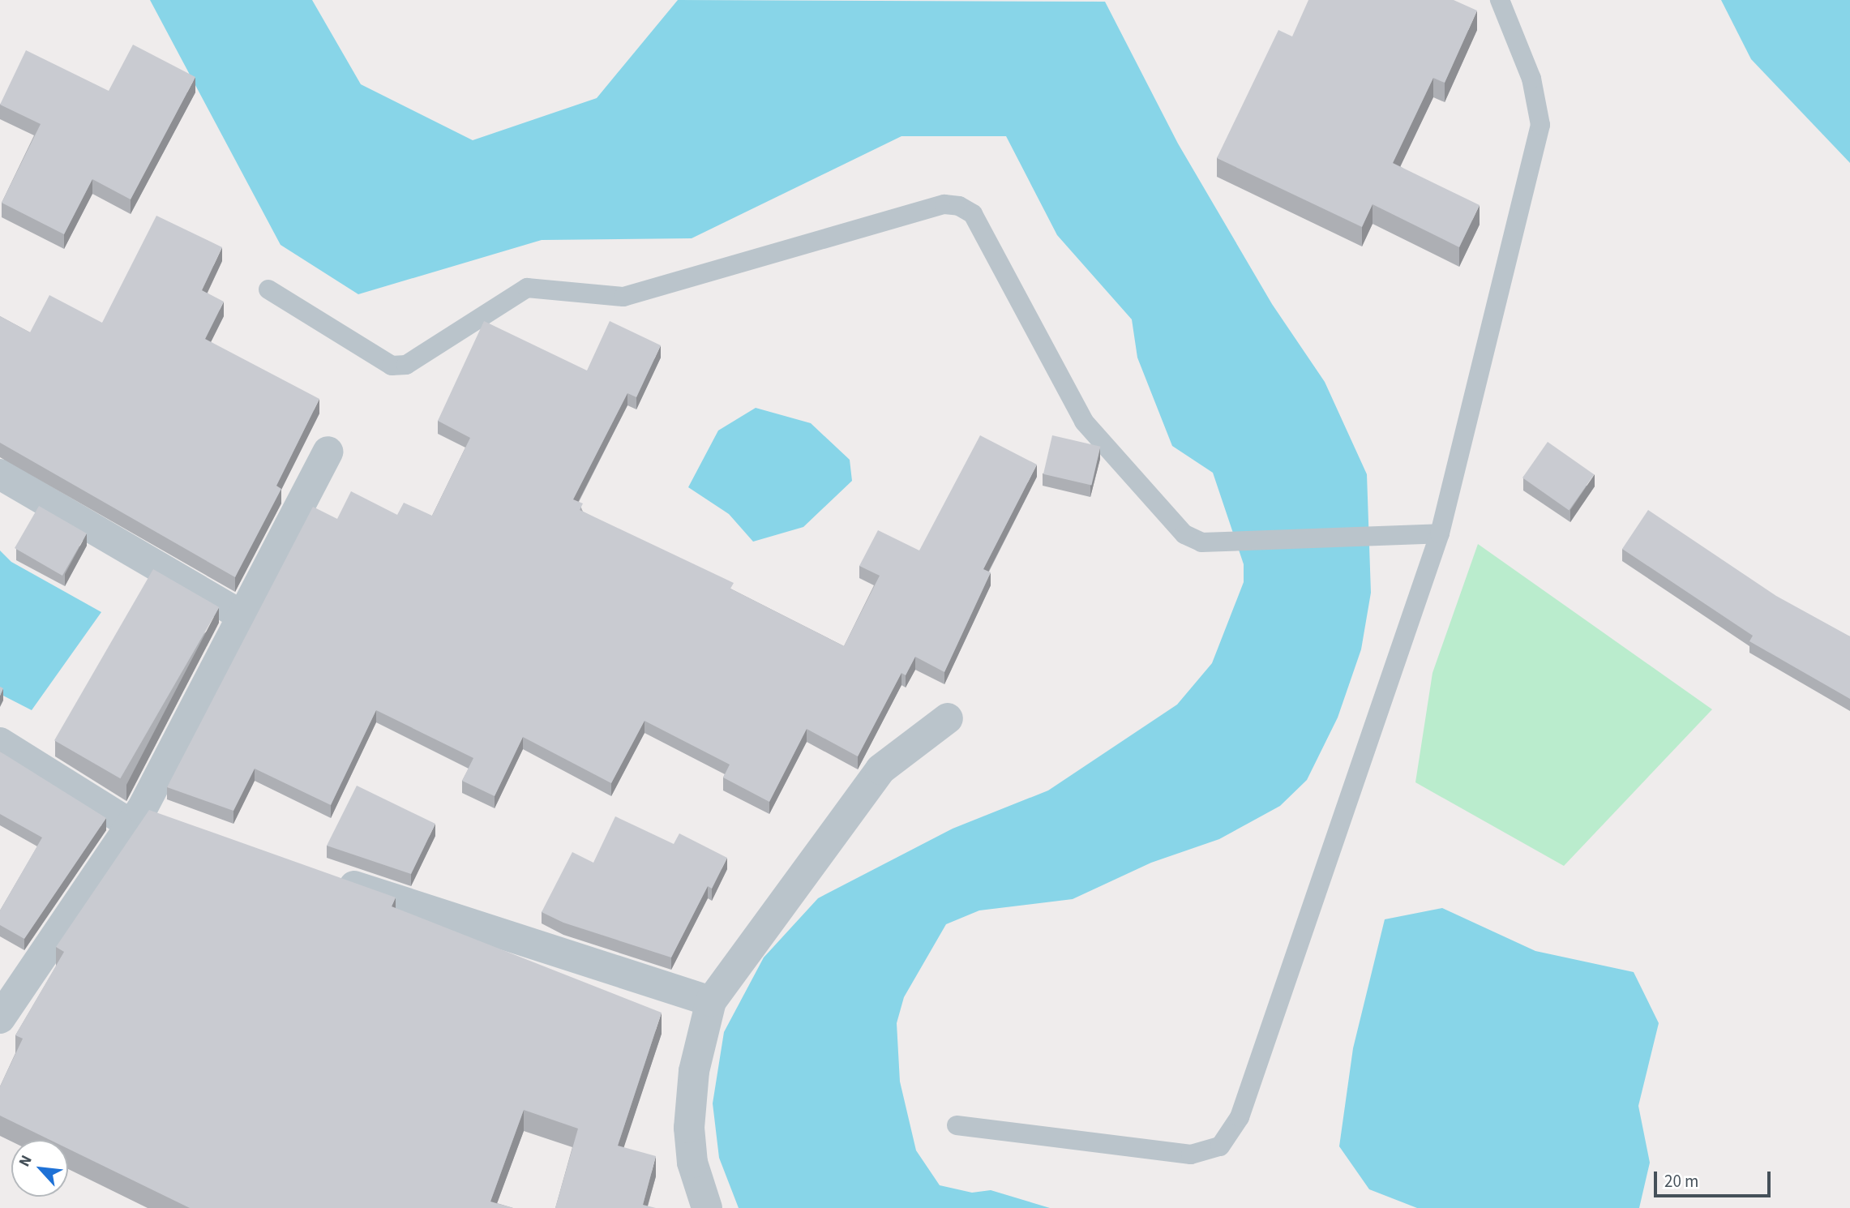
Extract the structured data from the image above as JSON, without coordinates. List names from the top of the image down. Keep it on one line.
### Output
{"scale_bar":"20 m","north":"top left"}
